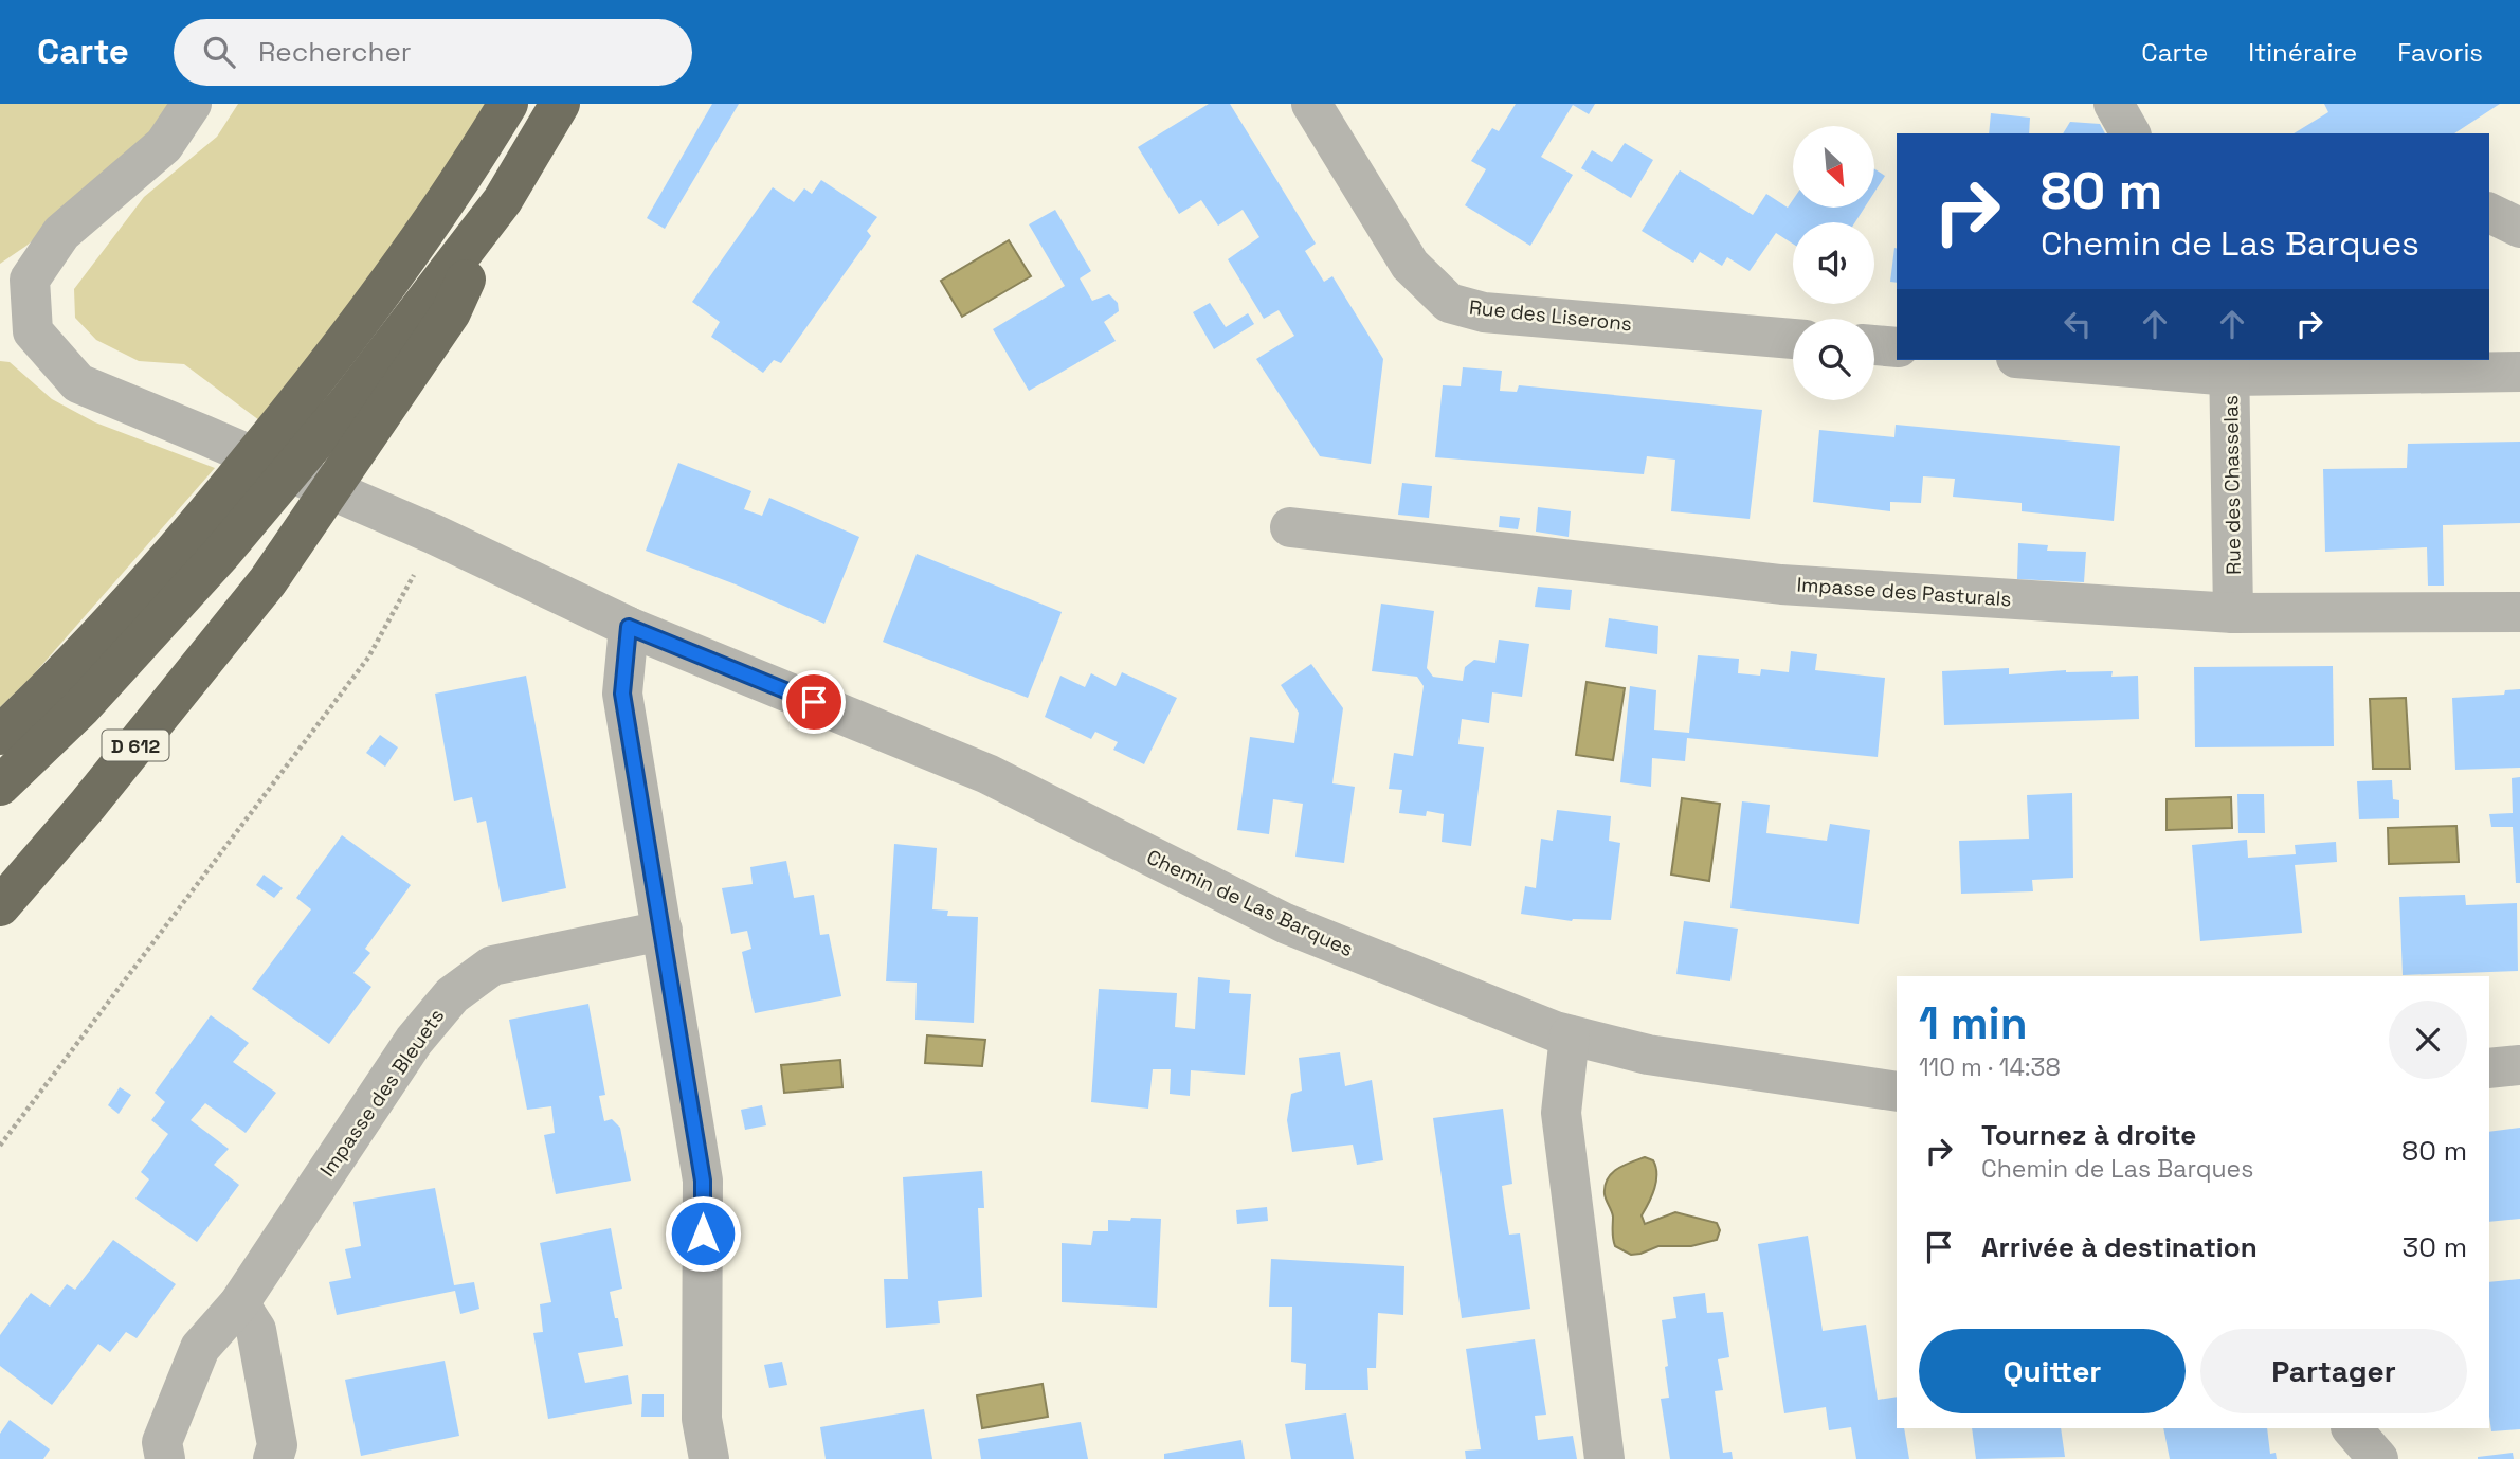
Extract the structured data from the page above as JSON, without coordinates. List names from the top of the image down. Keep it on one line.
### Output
{"streets":{"highway":["D 612"],"street":["Rue des Liserons","Rue des Chasselas","Impasse des Pasturals","Chemin de Las Barques","Impasse des Bleuets"]},"crossings":[["Rue des Chasselas","Impasse des Pasturals"]],"north":"bottom right","page":{"header":"Carte","search":"Rechercher","nav":["Carte","Itinéraire","Favoris"],"turn":["80 m","Chemin de Las Barques"],"heading":["1 min","110 m · 14:38"],"list":[{"name":"Tournez à droite","note":"Chemin de Las Barques","value":"80 m"},{"name":"Arrivée à destination","value":"30 m"}],"buttons":["Quitter","Partager"]}}
